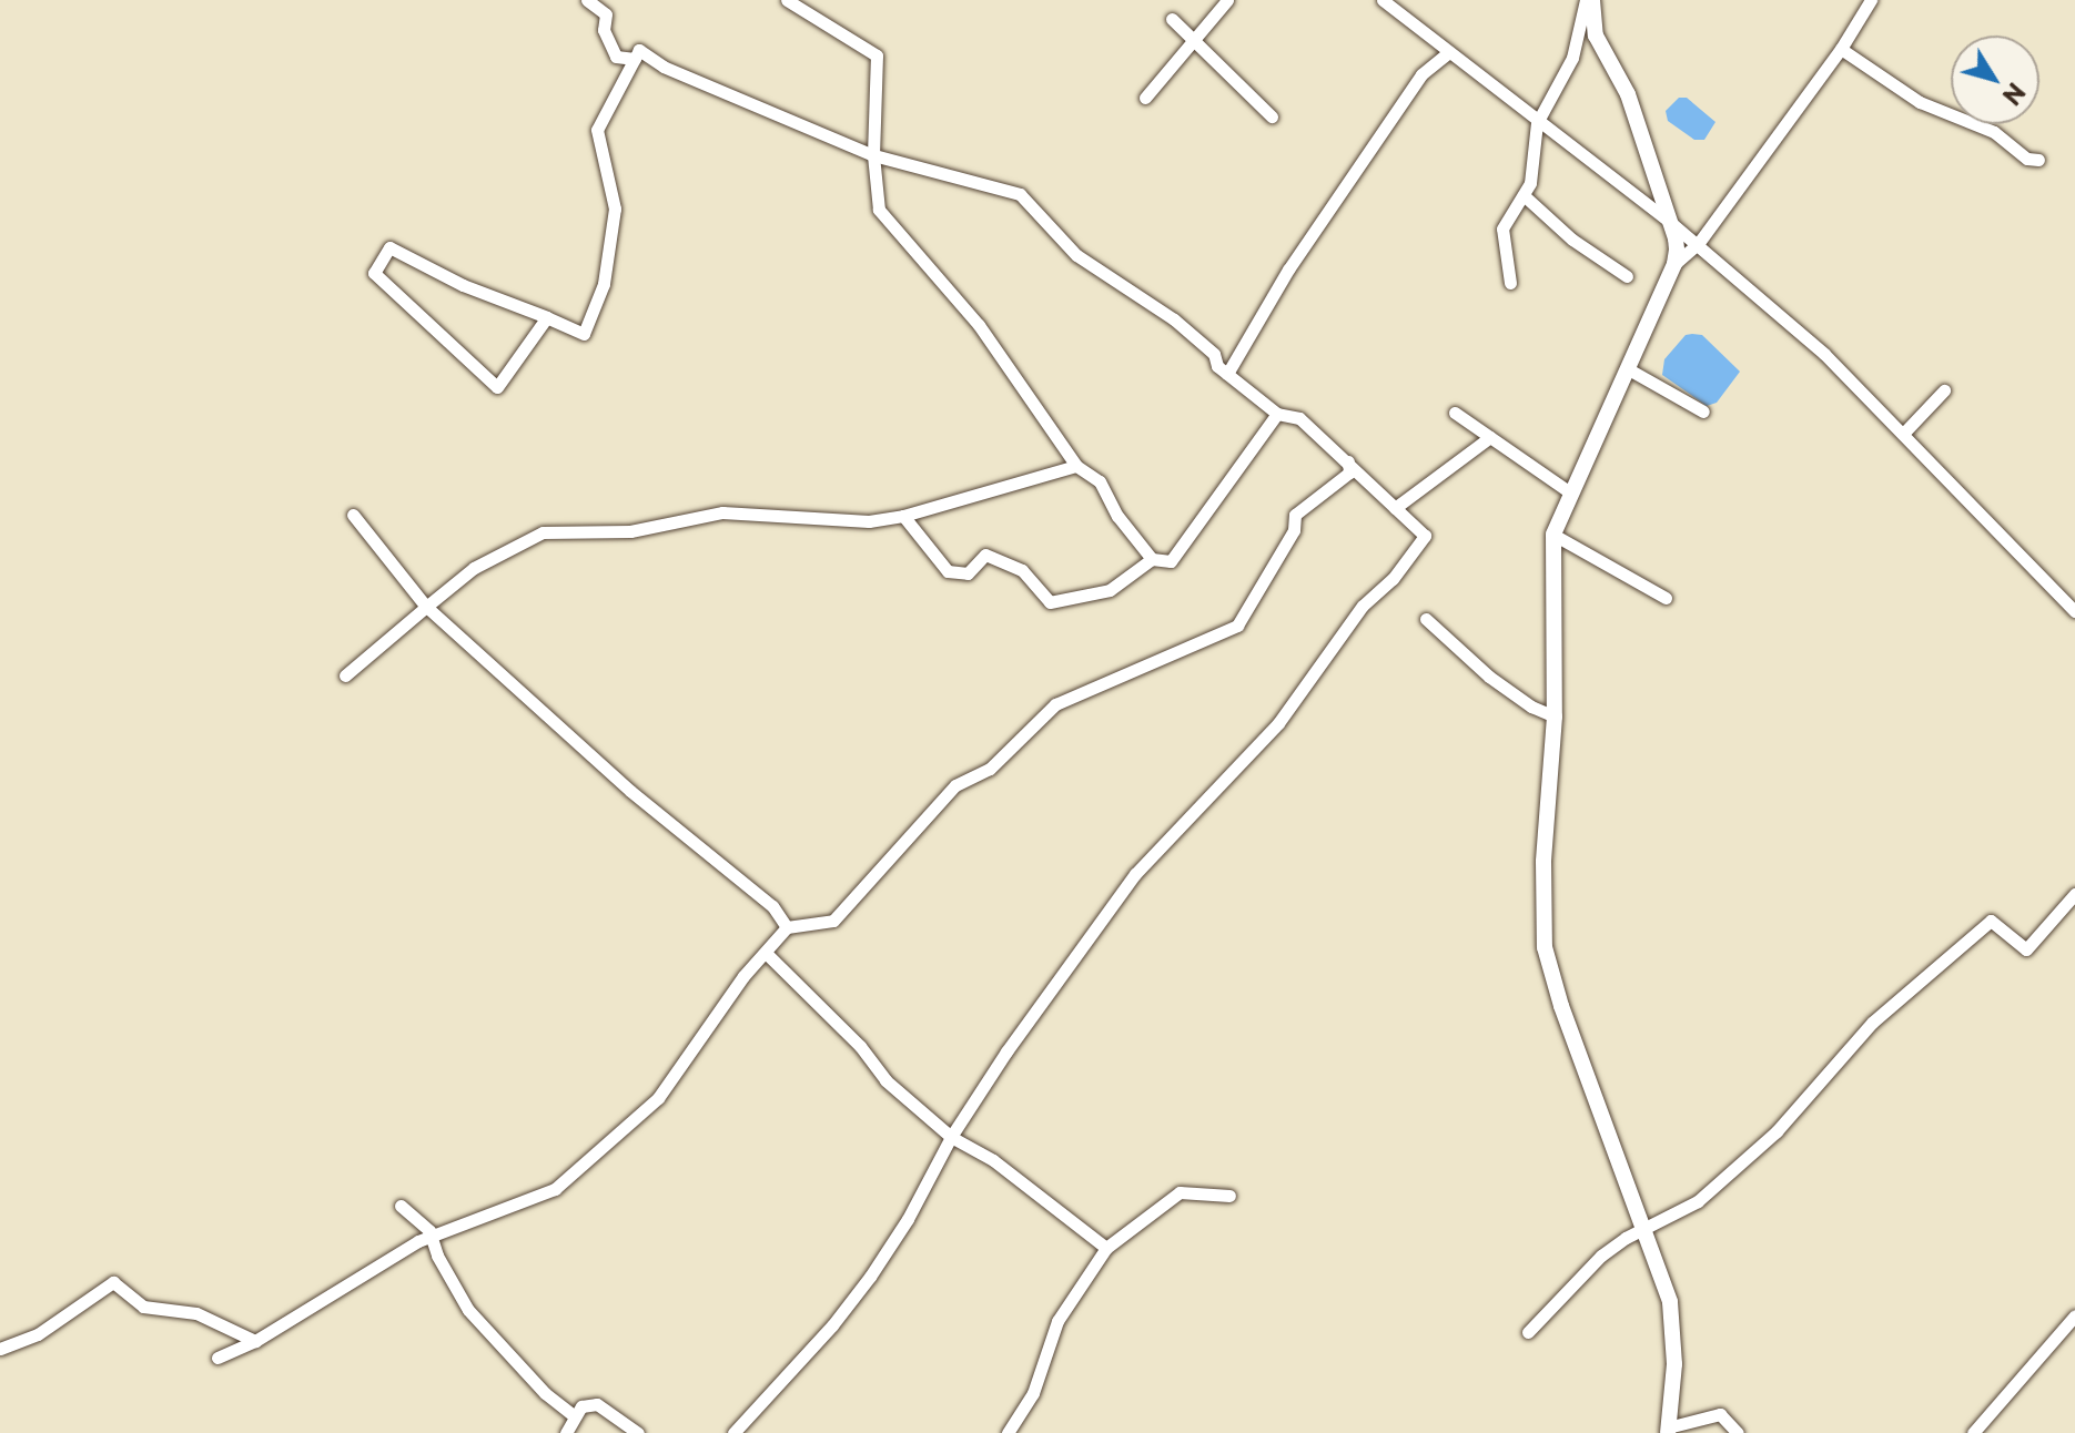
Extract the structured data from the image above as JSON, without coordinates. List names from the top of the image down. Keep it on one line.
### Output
{"north":"bottom right"}
